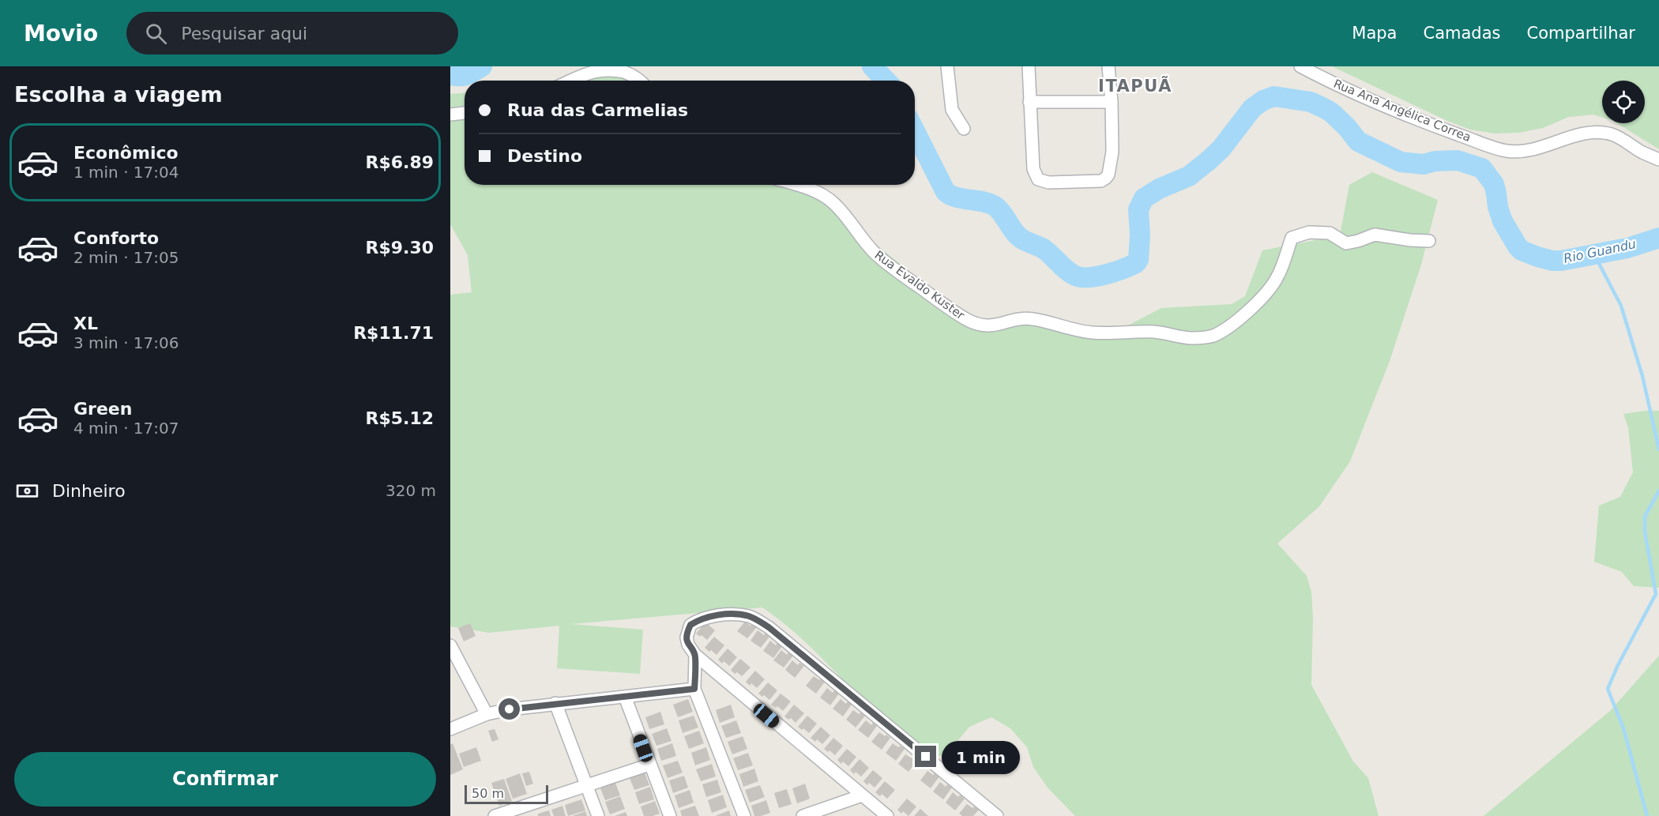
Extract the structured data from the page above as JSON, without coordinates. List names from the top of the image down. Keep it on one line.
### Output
{"streets":{"street":["Rua Ana Angélica Correa","Rua Evaldo Kuster"]},"districts":["ITAPUÃ"],"water":["Rio Guandu"],"scale_bar":"50 m","page":{"header":"Movio","search":"Pesquisar aqui","nav":["Mapa","Camadas","Compartilhar"],"heading":"Escolha a viagem","banner":["Rua das Carmelias","Destino"],"list":[{"name":"Econômico","note":"1 min · 17:04","value":"R$6.89"},{"name":"Conforto","note":"2 min · 17:05","value":"R$9.30"},{"name":"XL","note":"3 min · 17:06","value":"R$11.71"},{"name":"Green","note":"4 min · 17:07","value":"R$5.12"}],"pay":["Dinheiro","320 m"],"bubble":"1 min","buttons":"Confirmar","scale":"50 m"}}
